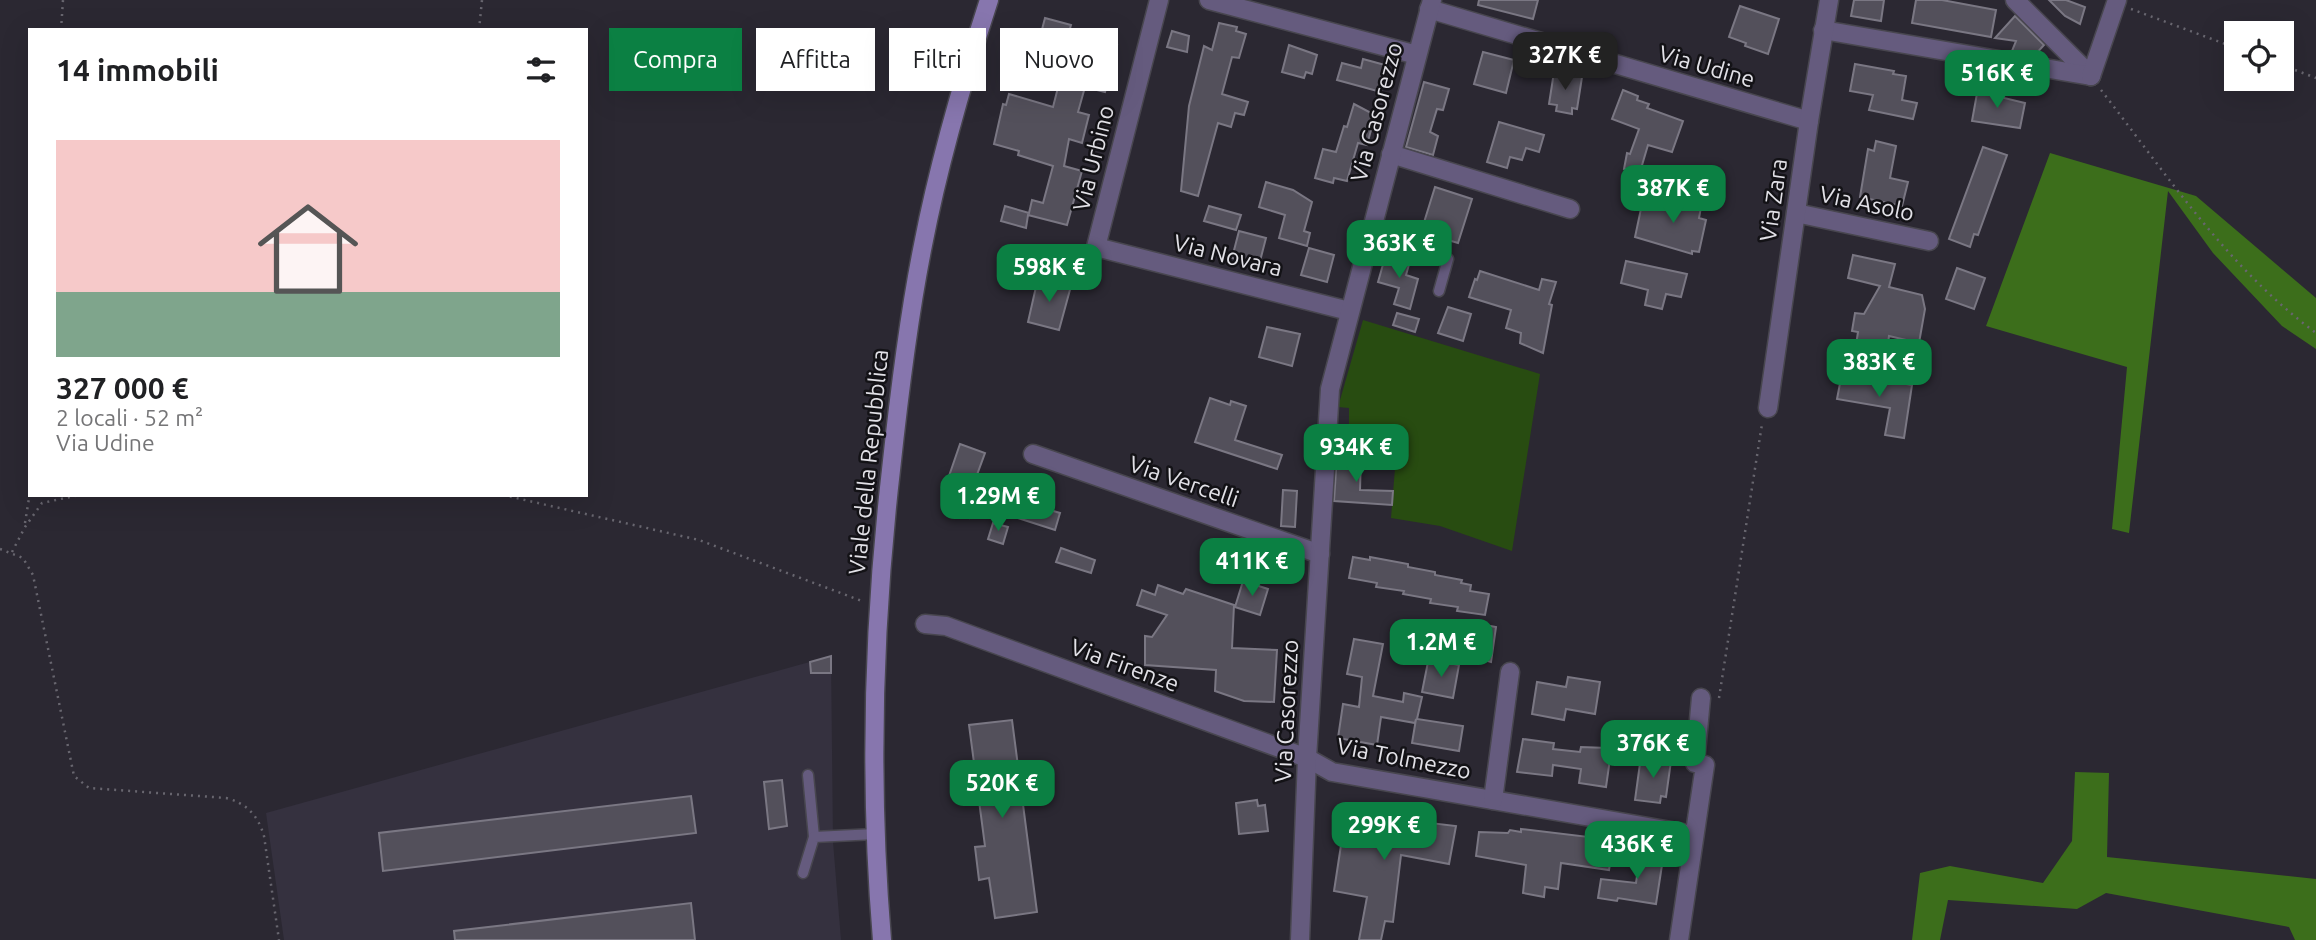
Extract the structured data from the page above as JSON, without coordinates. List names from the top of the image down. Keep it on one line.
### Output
{"streets":{"street":["Via Udine","Via Casorezzo","Via Urbino","Via Zara","Via Asolo","Via Novara","Viale della Repubblica","Via Vercelli","Via Firenze","Via Tolmezzo"]},"crossings":[["Via Udine","Via Casorezzo"],["Via Udine","Via Zara"],["Via Casorezzo","Via Novara"],["Via Casorezzo","Via Vercelli"],["Via Casorezzo","Via Firenze"],["Via Casorezzo","Via Tolmezzo"],["Via Urbino","Via Novara"],["Via Zara","Via Asolo"],["Via Firenze","Via Tolmezzo"]],"page":{"chip":["Compra","Affitta","Filtri","Nuovo"],"heading":"14 immobili","price":["327K €","516K €","387K €","363K €","598K €","383K €","934K €","1.29M €","411K €","1.2M €","376K €","520K €","299K €","436K €"],"list":[{"name":"327 000 €","note":"2 locali · 52 m² · Via Udine"}]}}
